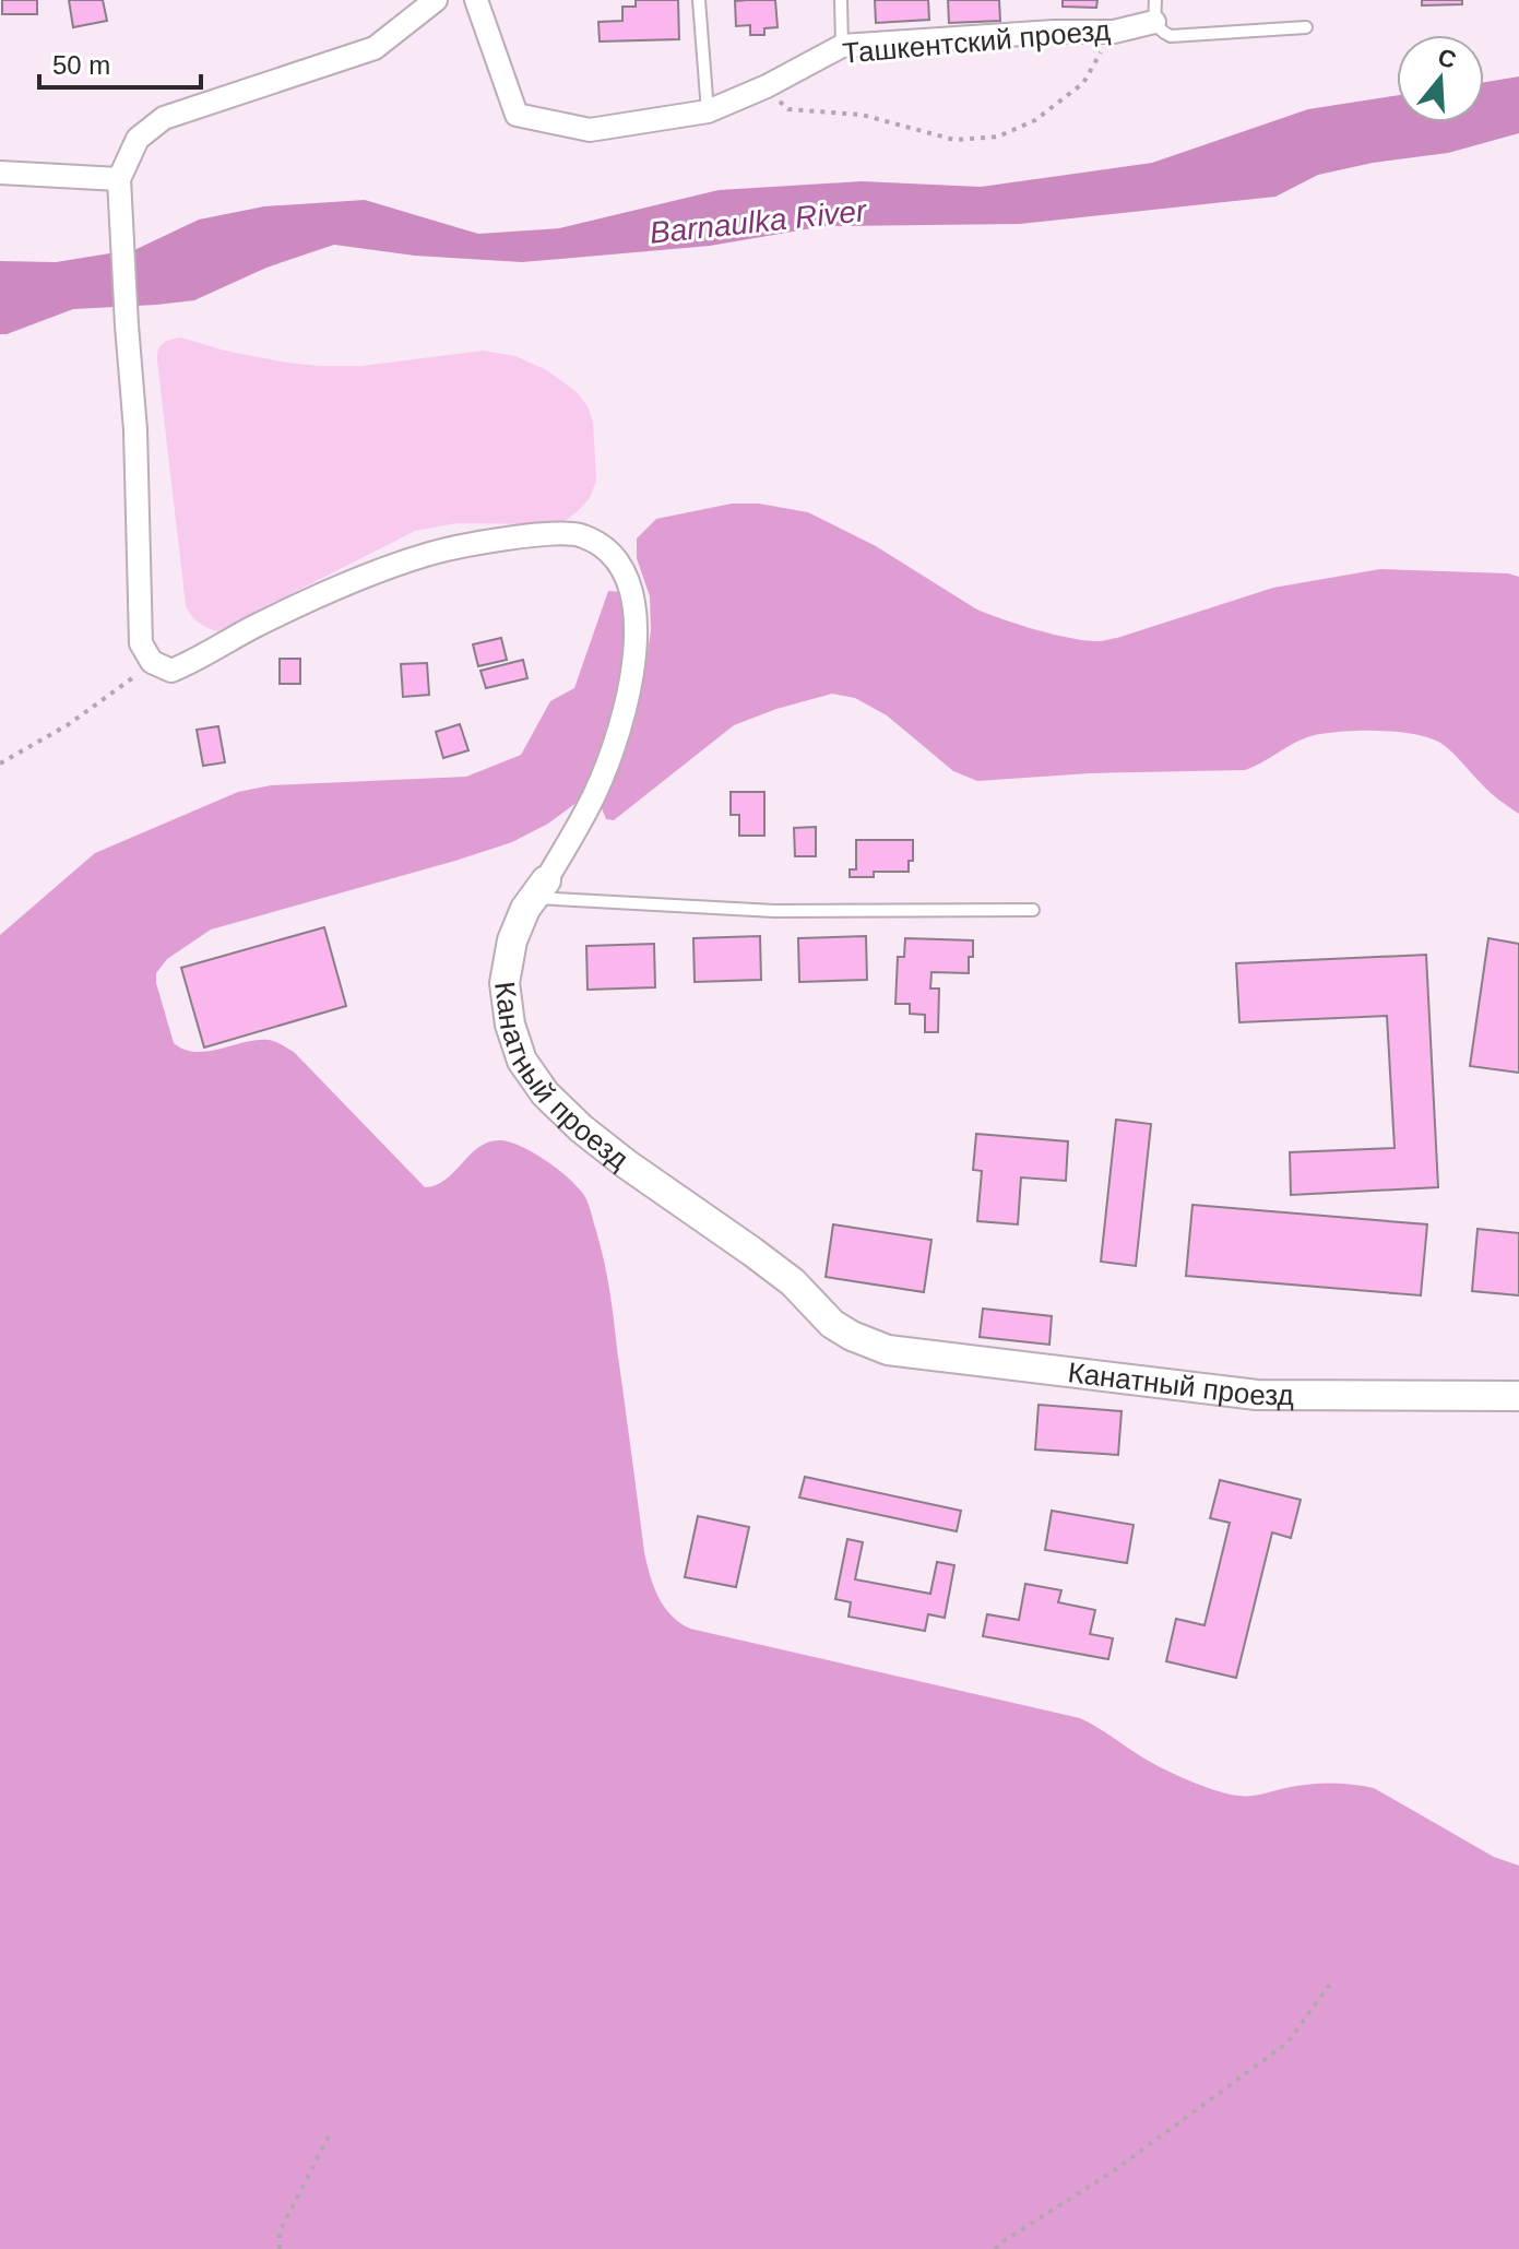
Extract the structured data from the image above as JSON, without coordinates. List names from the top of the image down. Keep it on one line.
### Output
{"streets":{"street":["Ташкентский проезд","Канатный проезд"]},"water":["Barnaulka River"],"scale_bar":"50 m","north":"top"}
